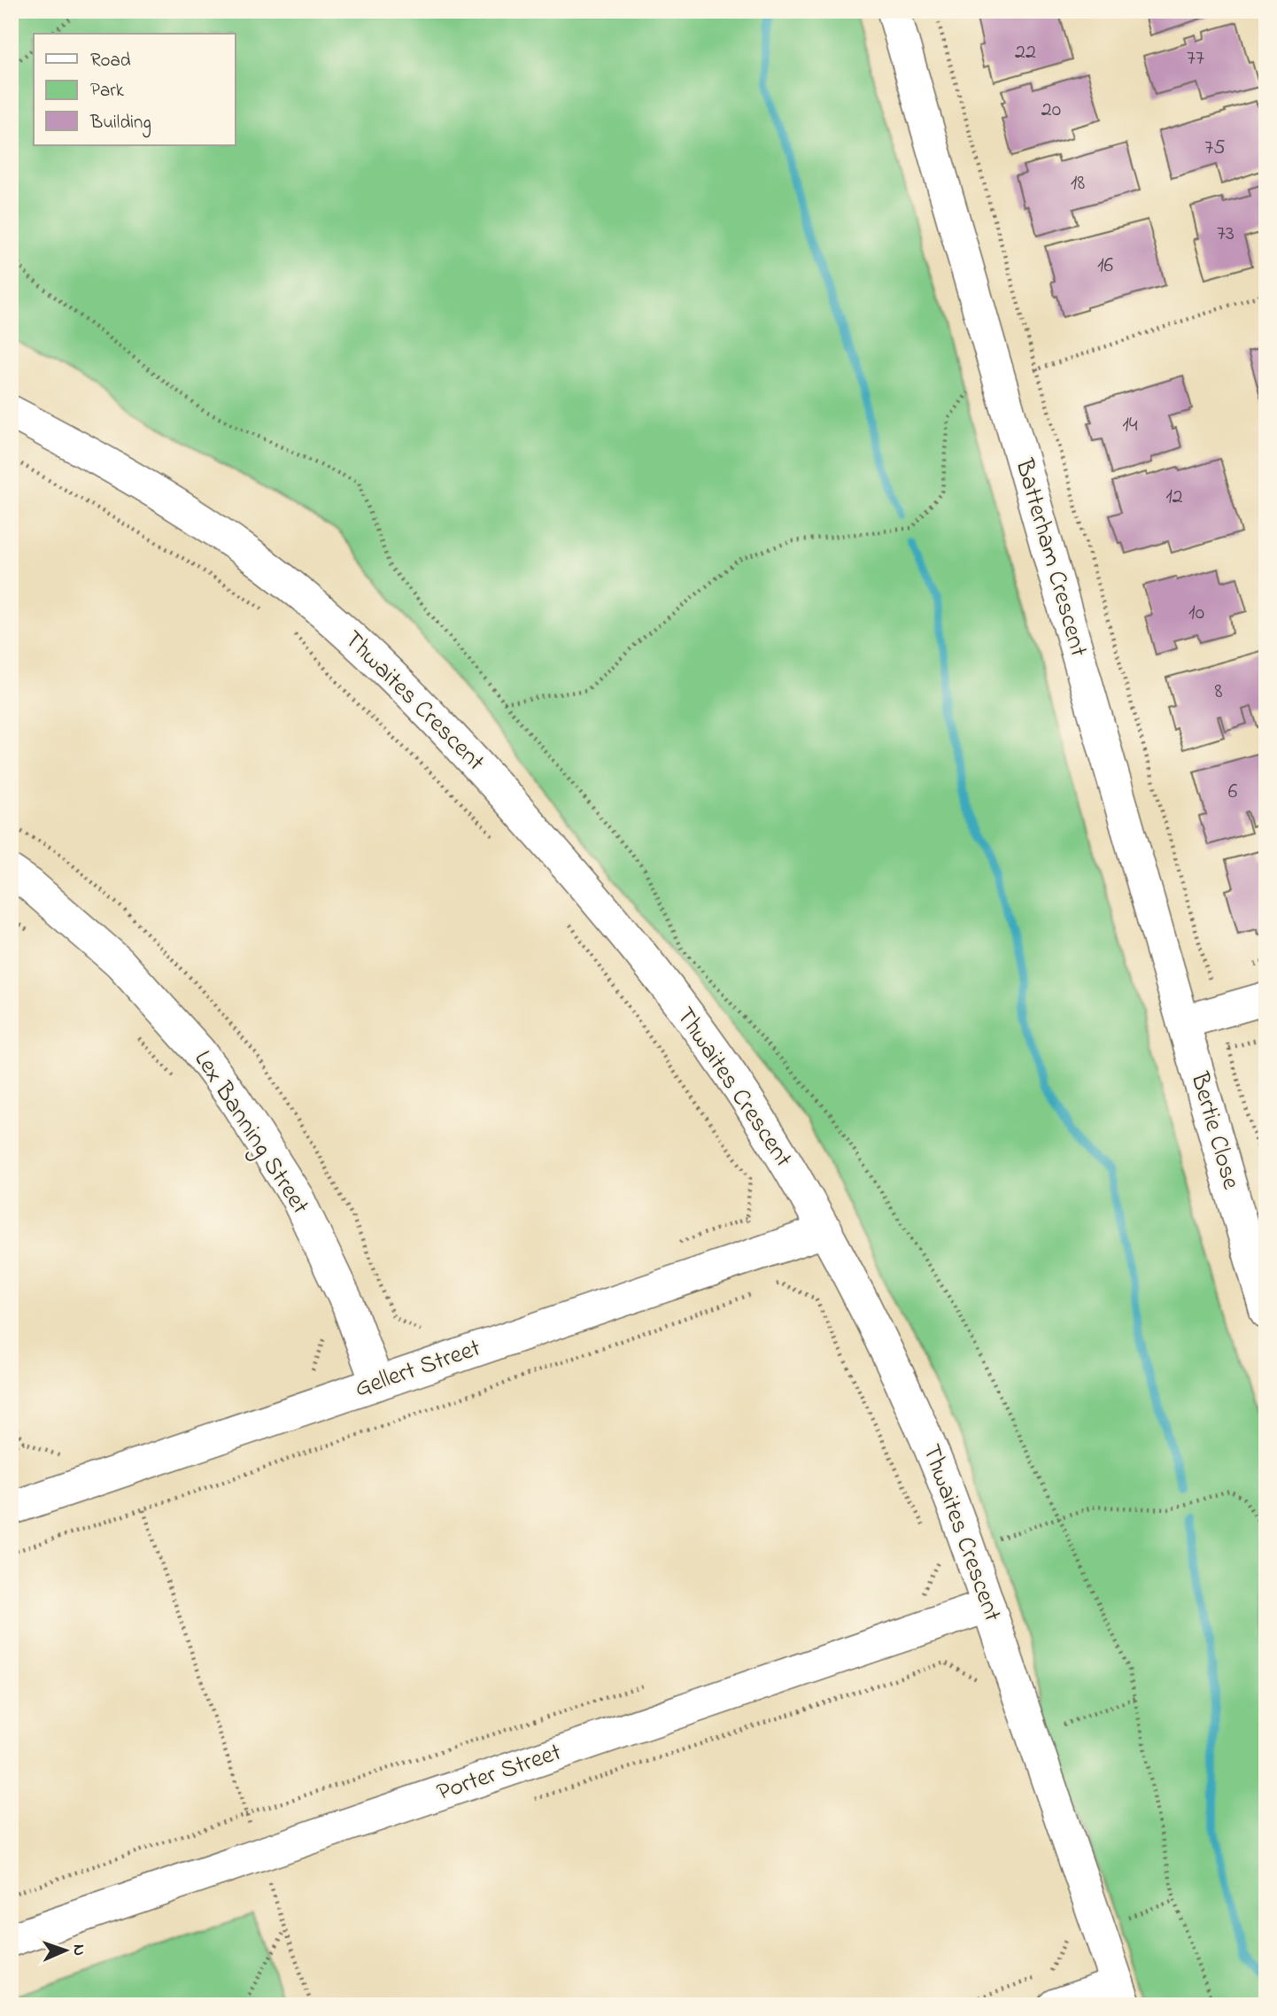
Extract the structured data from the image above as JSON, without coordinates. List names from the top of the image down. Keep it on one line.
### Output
{"streets":{"street":["Batterham Crescent","Thwaites Crescent","Bertie Close","Lex Banning Street","Gellert Street","Porter Street"]},"crossings":[["Batterham Crescent","Bertie Close"],["Thwaites Crescent","Gellert Street"],["Thwaites Crescent","Porter Street"],["Lex Banning Street","Gellert Street"]],"house_numbers":["22","77","20","75","18","73","16","14","12","10","8","6"],"legend":["Road","Park","Building"],"north":"right"}
